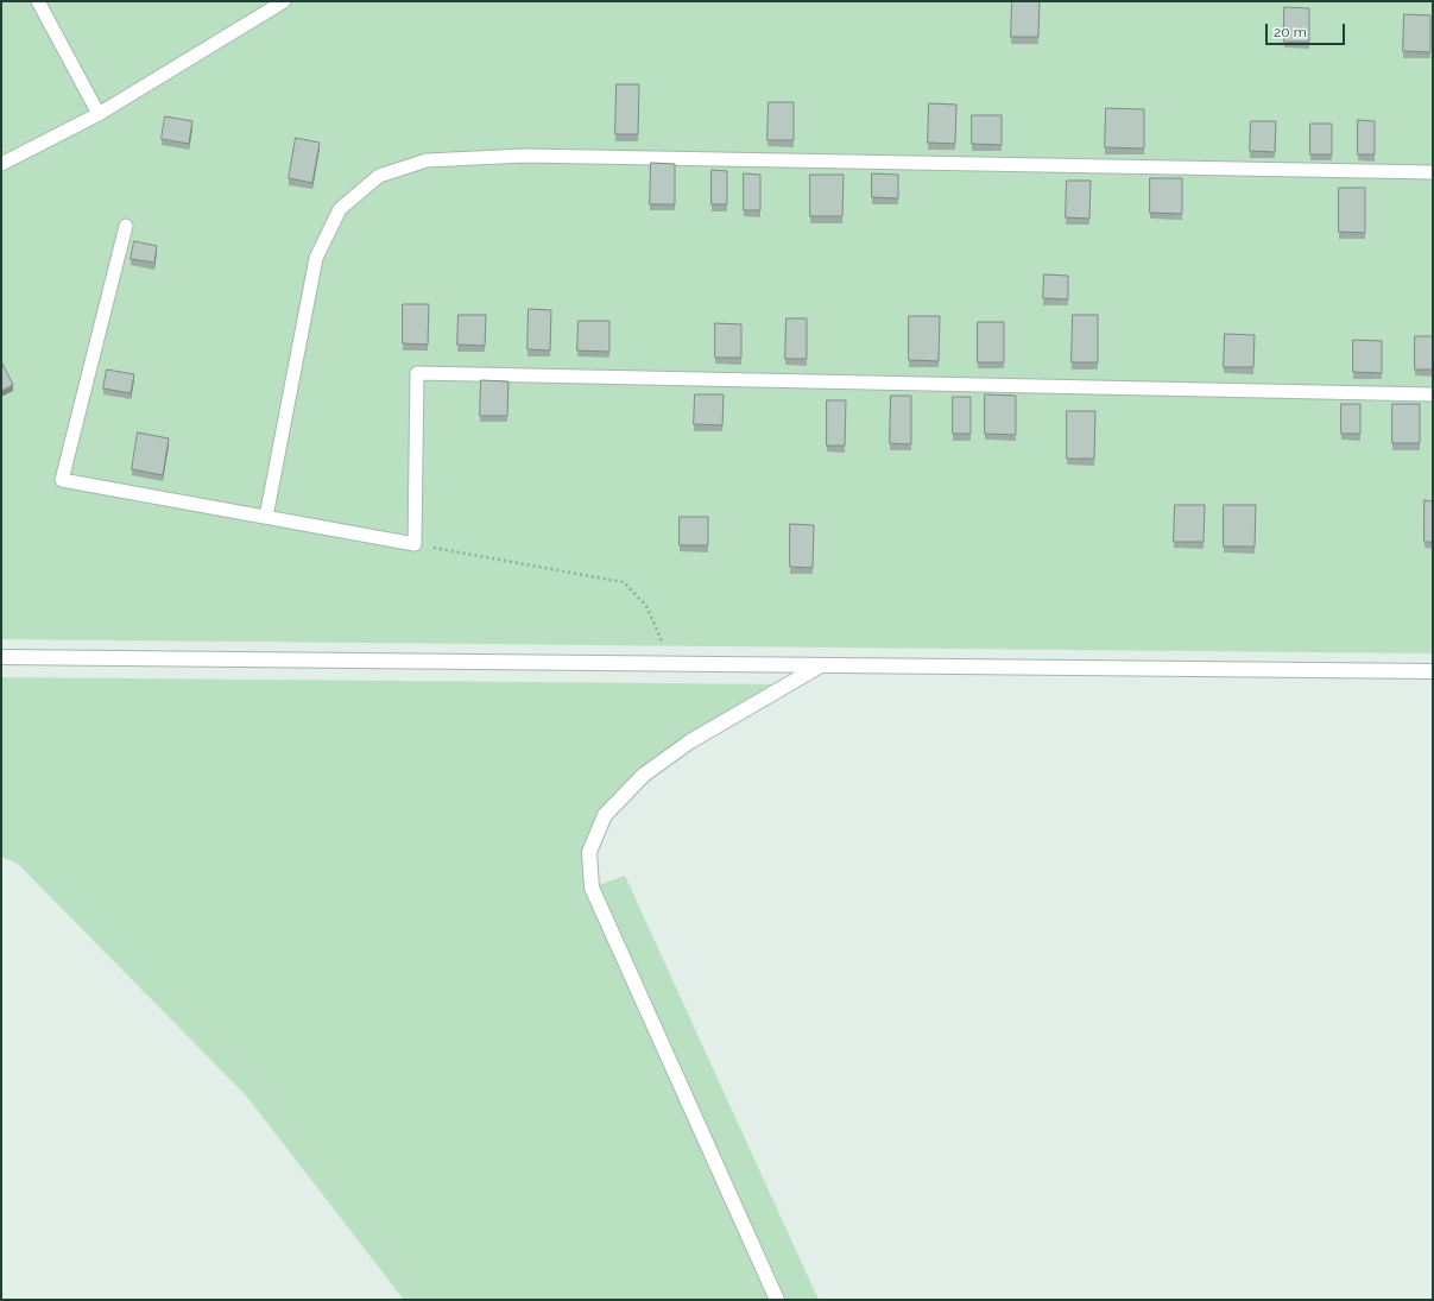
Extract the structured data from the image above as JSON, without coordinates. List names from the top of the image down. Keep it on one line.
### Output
{"scale_bar":"20 m"}
